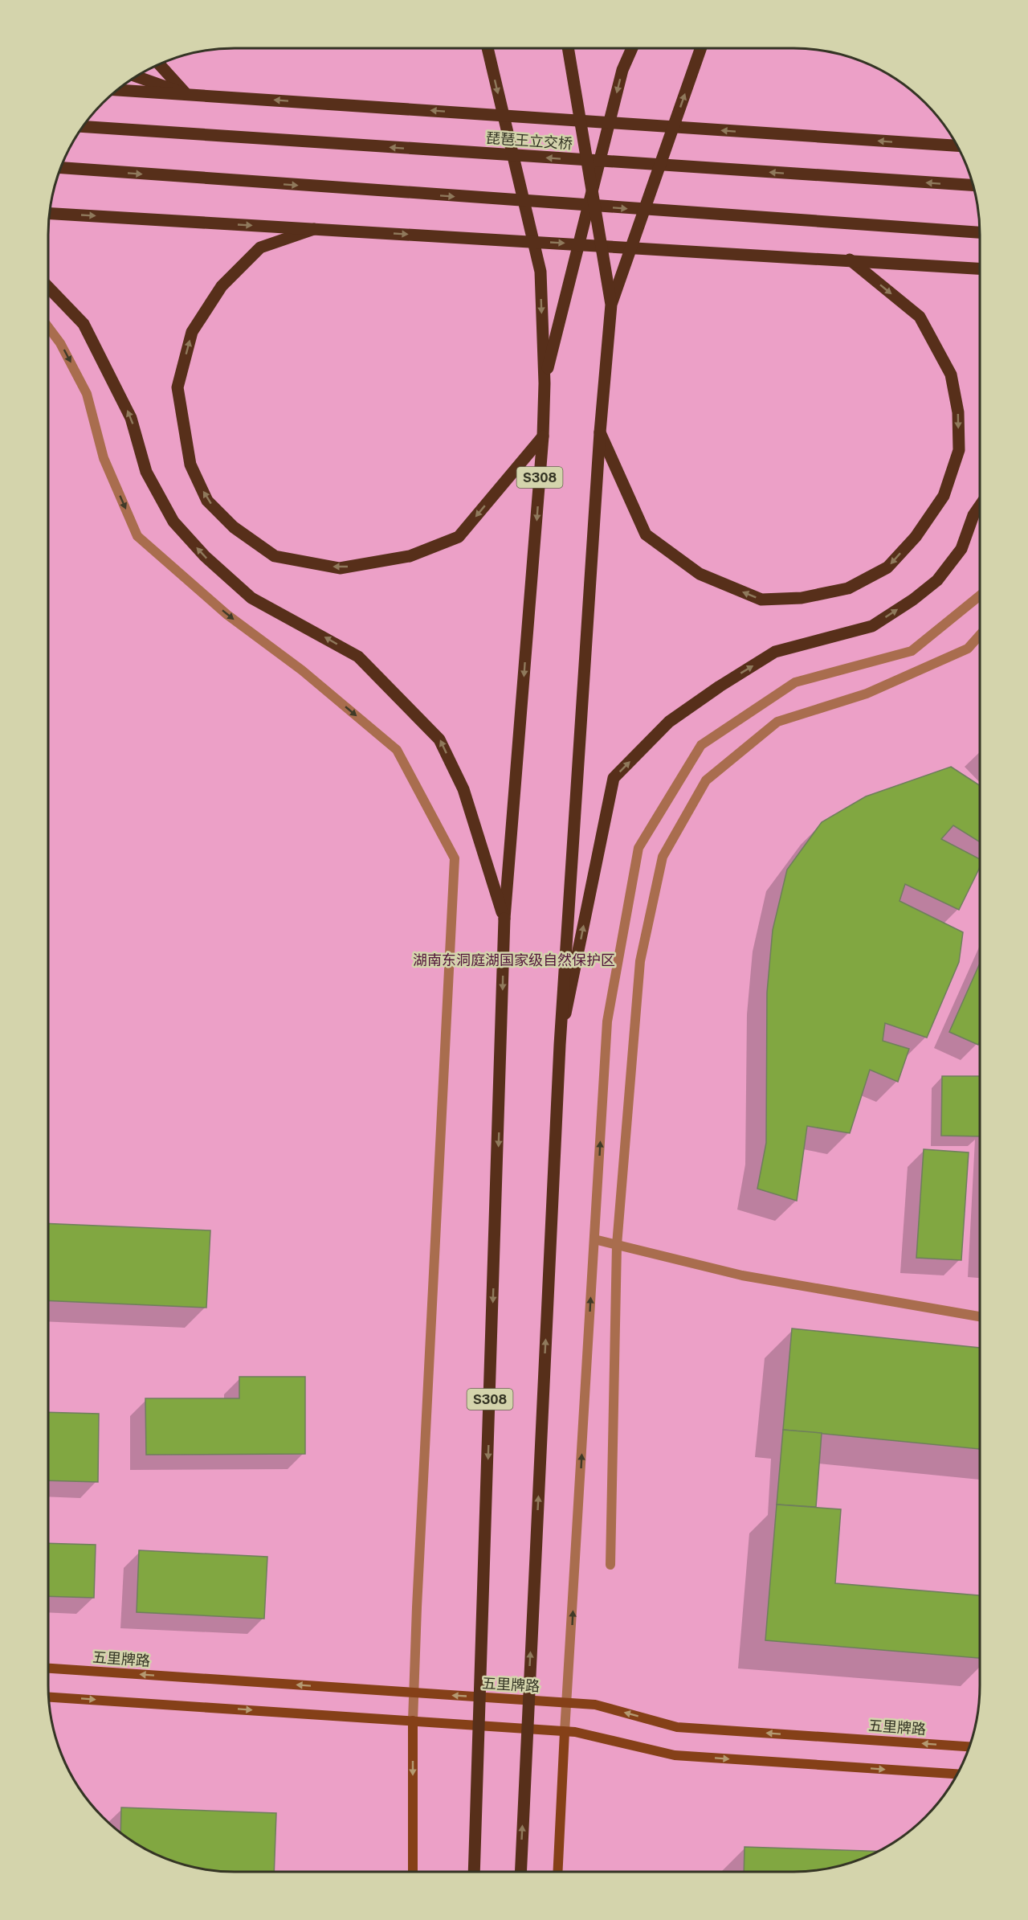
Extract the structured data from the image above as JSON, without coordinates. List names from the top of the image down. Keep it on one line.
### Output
{"streets":{"main road":["琵琶王立交桥","S308","五里牌路"]},"parks":["湖南东洞庭湖国家级自然保护区"]}
